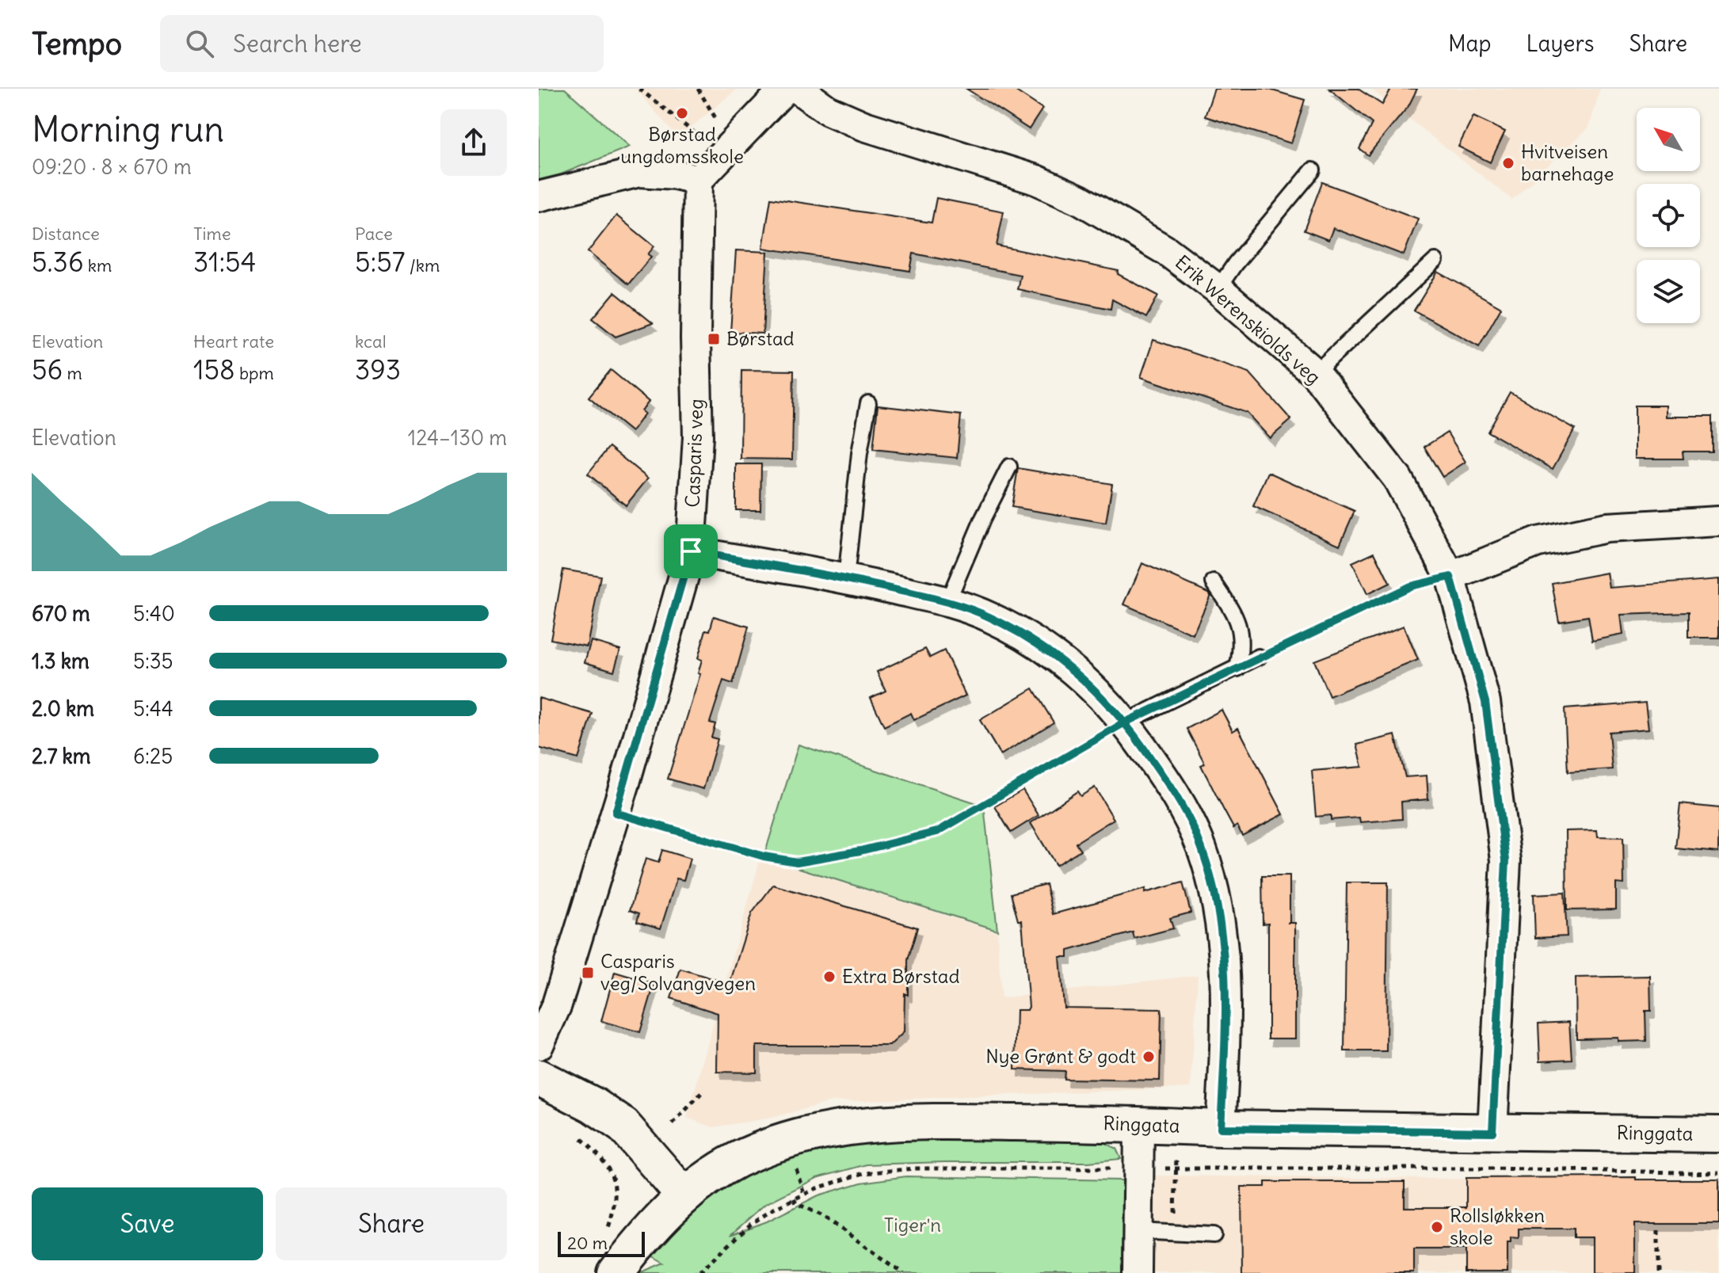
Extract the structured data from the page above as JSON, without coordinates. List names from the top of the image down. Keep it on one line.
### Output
{"streets":{"main road":["Ringgata"],"street":["Erik Werenskiolds veg","Casparis veg"]},"crossings":[["Erik Werenskiolds veg","Ringgata"]],"parks":["Tiger'n"],"places":{"other":["Børstad ungdomsskole","Hvitveisen barnehage","Extra Børstad","Nye Grønt & godt","Rollsløkken skole"],"transit":["Børstad","Casparis veg/Solvangvegen"]},"scale_bar":"20 m","north":"top left","page":{"header":"Tempo","search":"Search here","nav":["Map","Layers","Share"],"heading":["Morning run","09:20 · 8 × 670 m"],"stats":[["Distance","5.36 km"],["Time","31:54"],["Pace","5:57 /km"],["Elevation","56 m"],["Heart rate","158 bpm"],["kcal","393"]],"chart":["Elevation","124–130 m"],"list":[{"name":"670 m","note":"5:40"},{"name":"1.3 km","note":"5:35"},{"name":"2.0 km","note":"5:44"},{"name":"2.7 km","note":"6:25"}],"buttons":["Save","Share"],"scale":"20 m"}}
